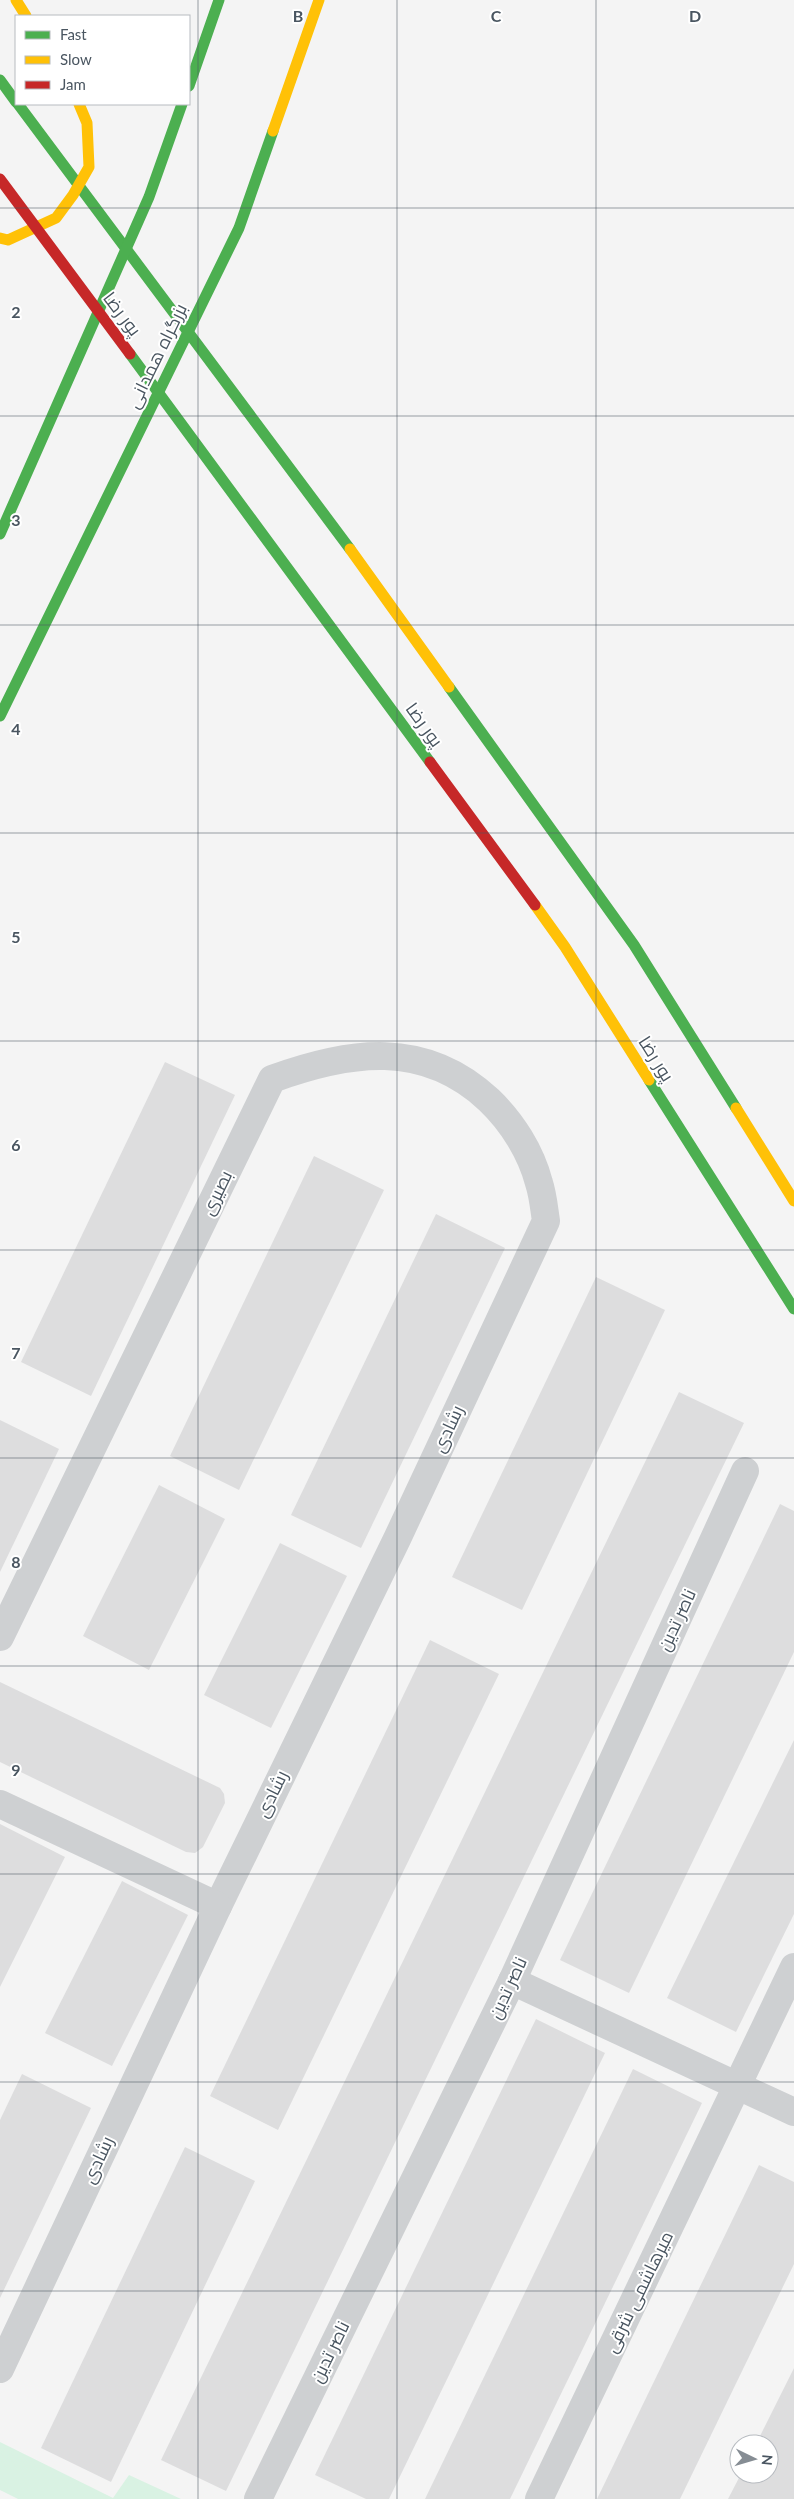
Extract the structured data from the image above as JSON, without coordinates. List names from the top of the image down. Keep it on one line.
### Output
{"streets":{"main road":["پور رضا","بزرگراه همدانی"],"street":["بصیری","رشادی","ناصر تدین","میرهاشمی شرقی"]},"crossings":[["بصیری","رشادی"]],"legend":["Fast","Slow","Jam"],"north":"right","grid":{"columns":["B","C","D"],"rows":["2","3","4","5","6","7","8","9"]}}
